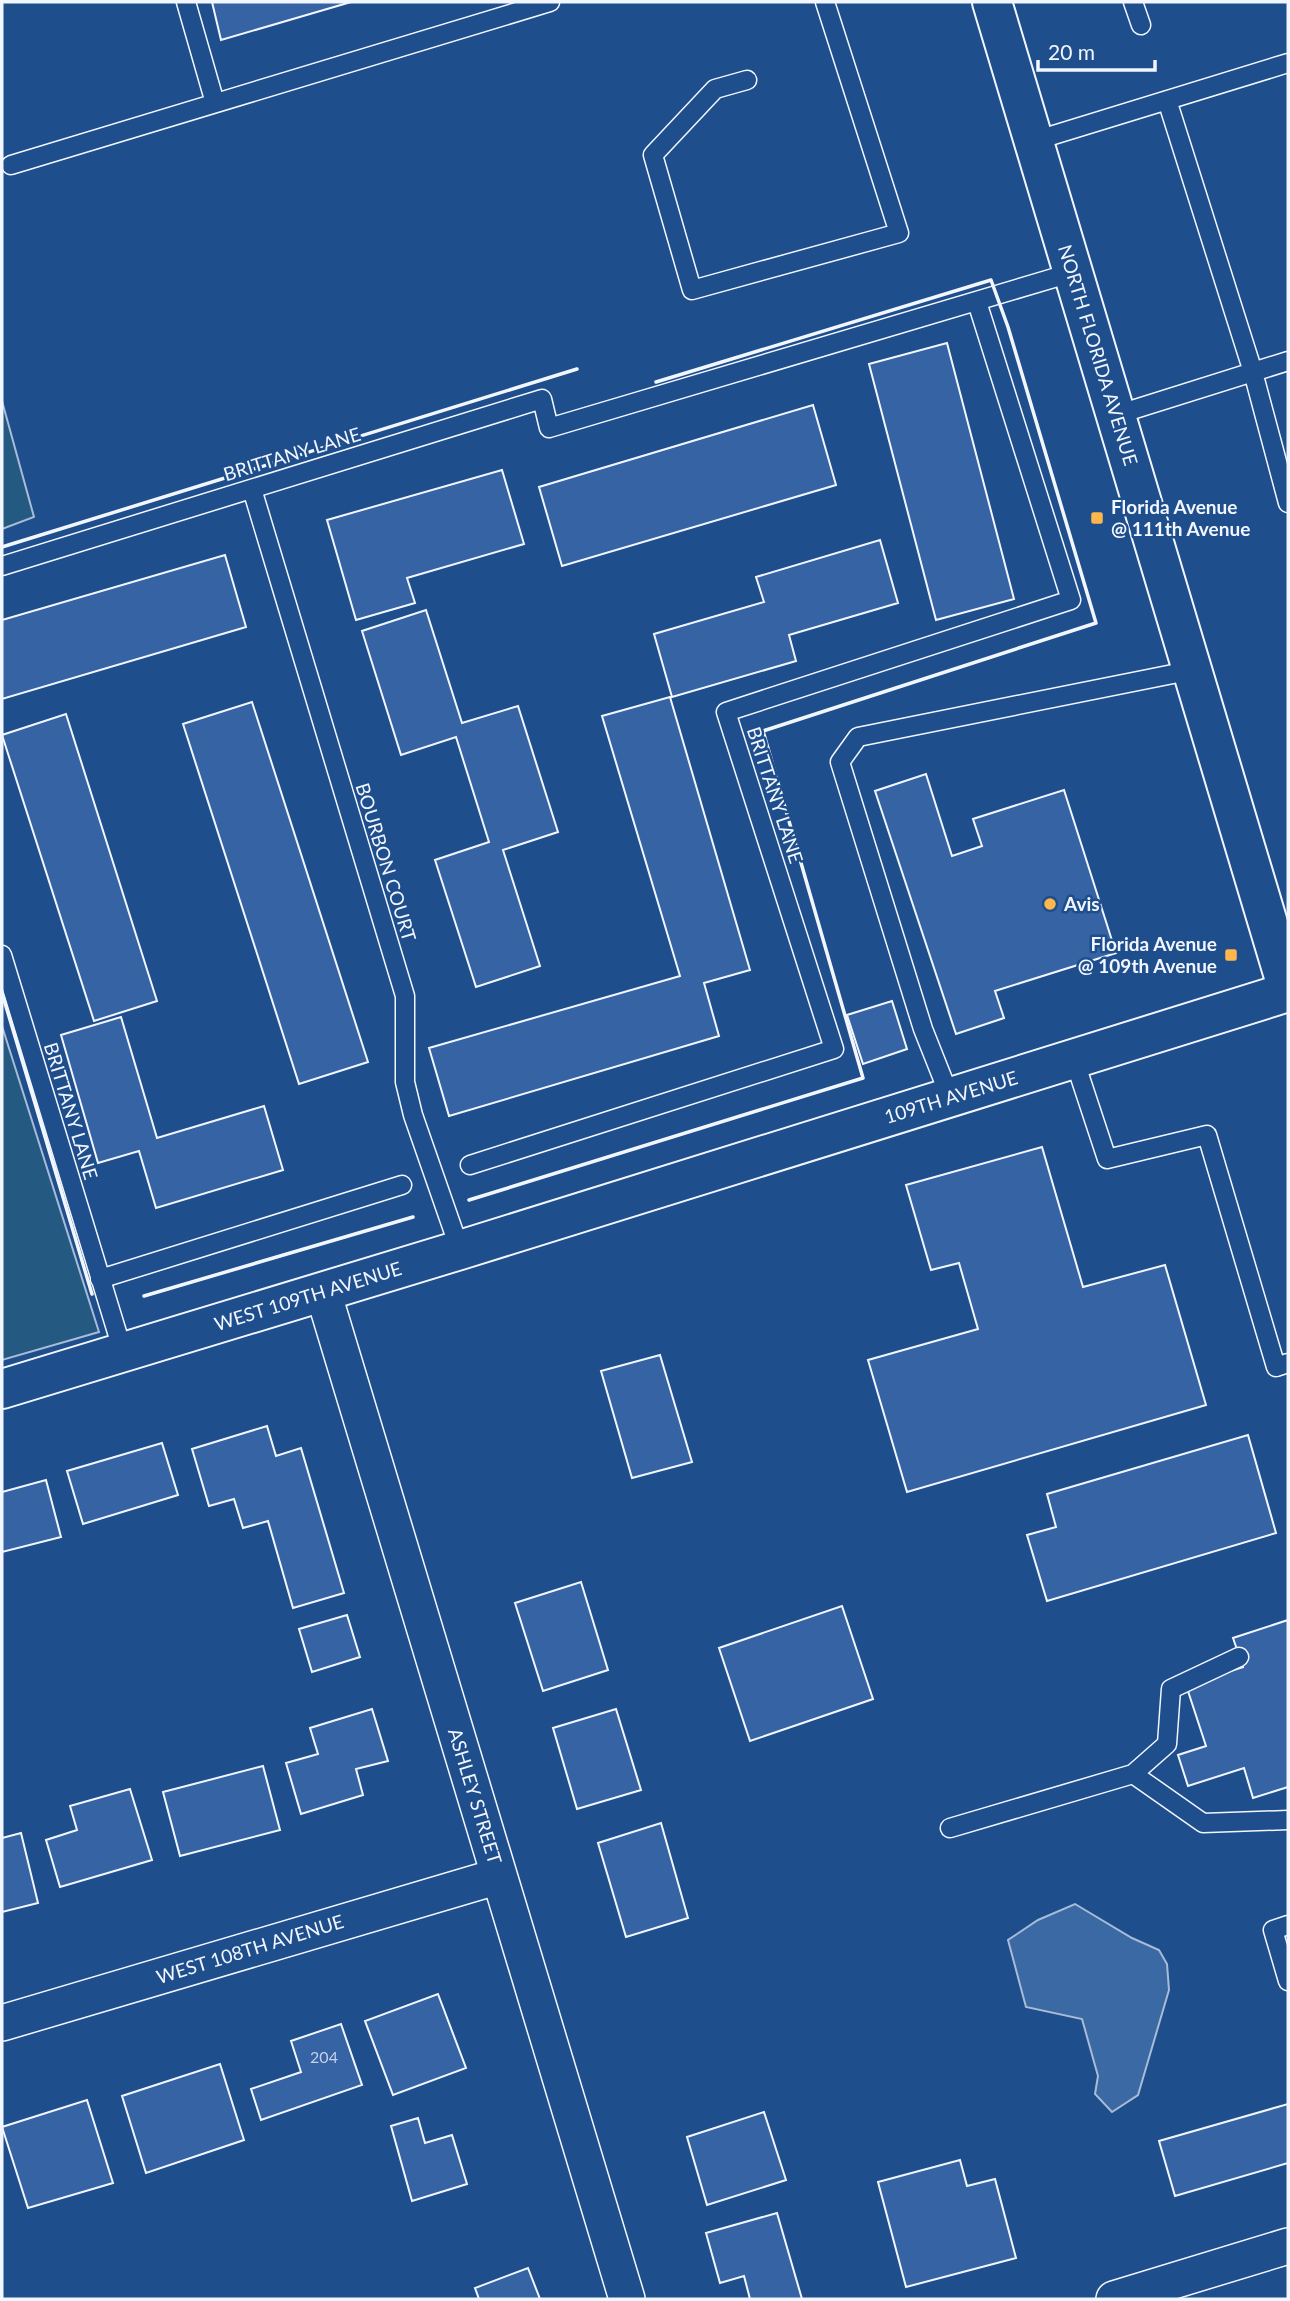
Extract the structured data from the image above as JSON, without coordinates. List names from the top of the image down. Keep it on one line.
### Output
{"streets":{"street":["NORTH FLORIDA AVENUE","109TH AVENUE","WEST 109TH AVENUE","ASHLEY STREET","WEST 108TH AVENUE"],"lane":["BRITTANY LANE","BOURBON COURT"]},"crossings":[["NORTH FLORIDA AVENUE","BRITTANY LANE"],["NORTH FLORIDA AVENUE","109TH AVENUE"],["BRITTANY LANE","BOURBON COURT"],["BRITTANY LANE","WEST 109TH AVENUE"],["BOURBON COURT","WEST 109TH AVENUE"],["109TH AVENUE","WEST 109TH AVENUE"],["WEST 109TH AVENUE","ASHLEY STREET"],["ASHLEY STREET","WEST 108TH AVENUE"]],"places":{"transit":["Florida Avenue @ 111th Avenue","Florida Avenue @ 109th Avenue"],"other":["Avis"]},"house_numbers":["204"],"scale_bar":"20 m"}
